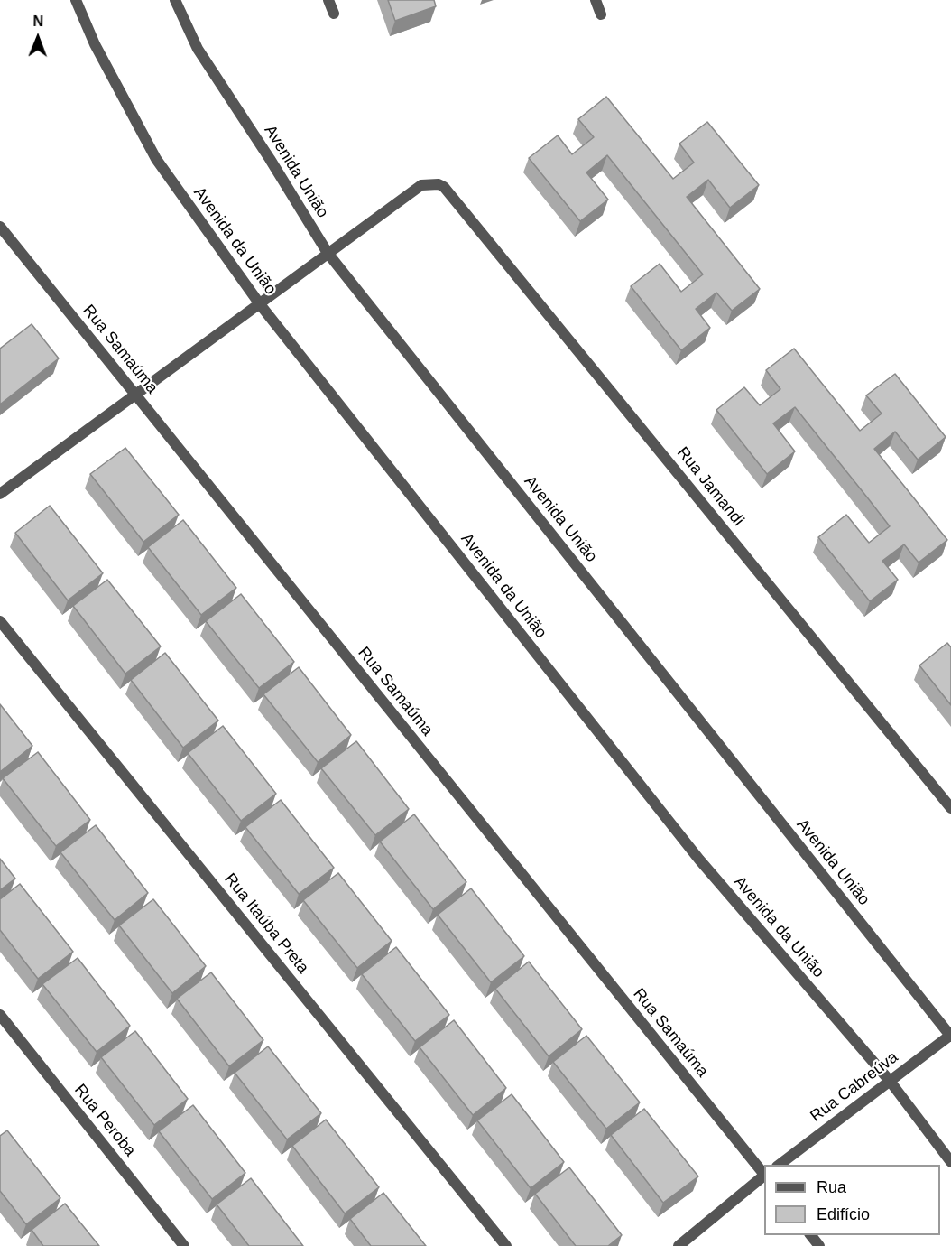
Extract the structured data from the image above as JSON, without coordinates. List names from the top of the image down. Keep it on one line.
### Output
{"streets":{"street":["Avenida União","Avenida da União","Rua Samaúma","Rua Jamandi","Rua Itaúba Preta","Rua Cabreúva","Rua Peroba"]},"crossings":[["Avenida União","Rua Jamandi"],["Avenida União","Rua Cabreúva"],["Avenida da União","Rua Cabreúva"]],"legend":["Rua","Edifício"],"north":"top"}
